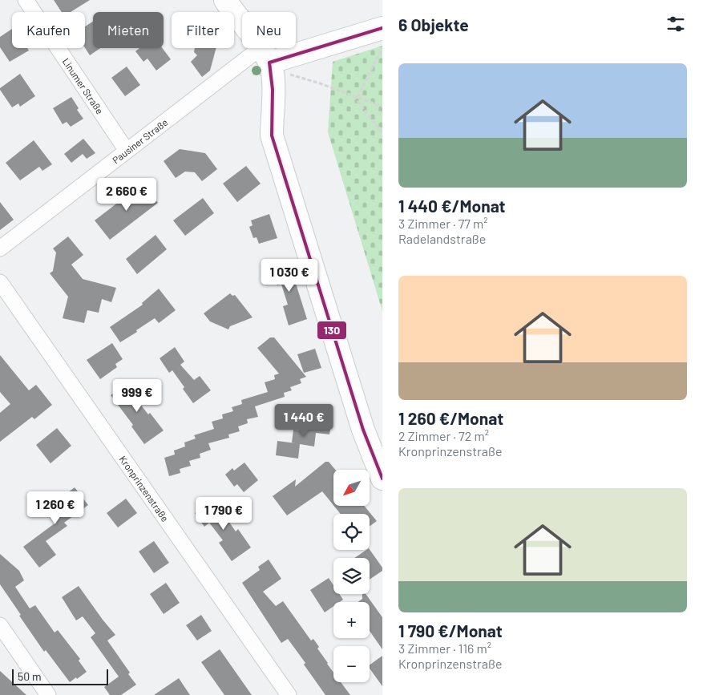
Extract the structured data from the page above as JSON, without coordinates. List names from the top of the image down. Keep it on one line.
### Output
{"streets":{"street":["Linumer Straße","Pausiner Straße","Kronprinzenstraße"]},"crossings":[["Linumer Straße","Pausiner Straße"]],"lines":["transit line 130"],"scale_bar":"50 m","north":"bottom left","page":{"heading":"6 Objekte","chip":["Kaufen","Mieten","Filter","Neu"],"list":[{"name":"1 440 €/Monat","note":"3 Zimmer · 77 m² · Radelandstraße"},{"name":"1 260 €/Monat","note":"2 Zimmer · 72 m² · Kronprinzenstraße"},{"name":"1 790 €/Monat","note":"3 Zimmer · 116 m² · Kronprinzenstraße"}],"price":["2 660 €","1 030 €","999 €","1 440 €","1 260 €","1 790 €"],"map_buttons":["+","−"],"scale":"50 m"}}
